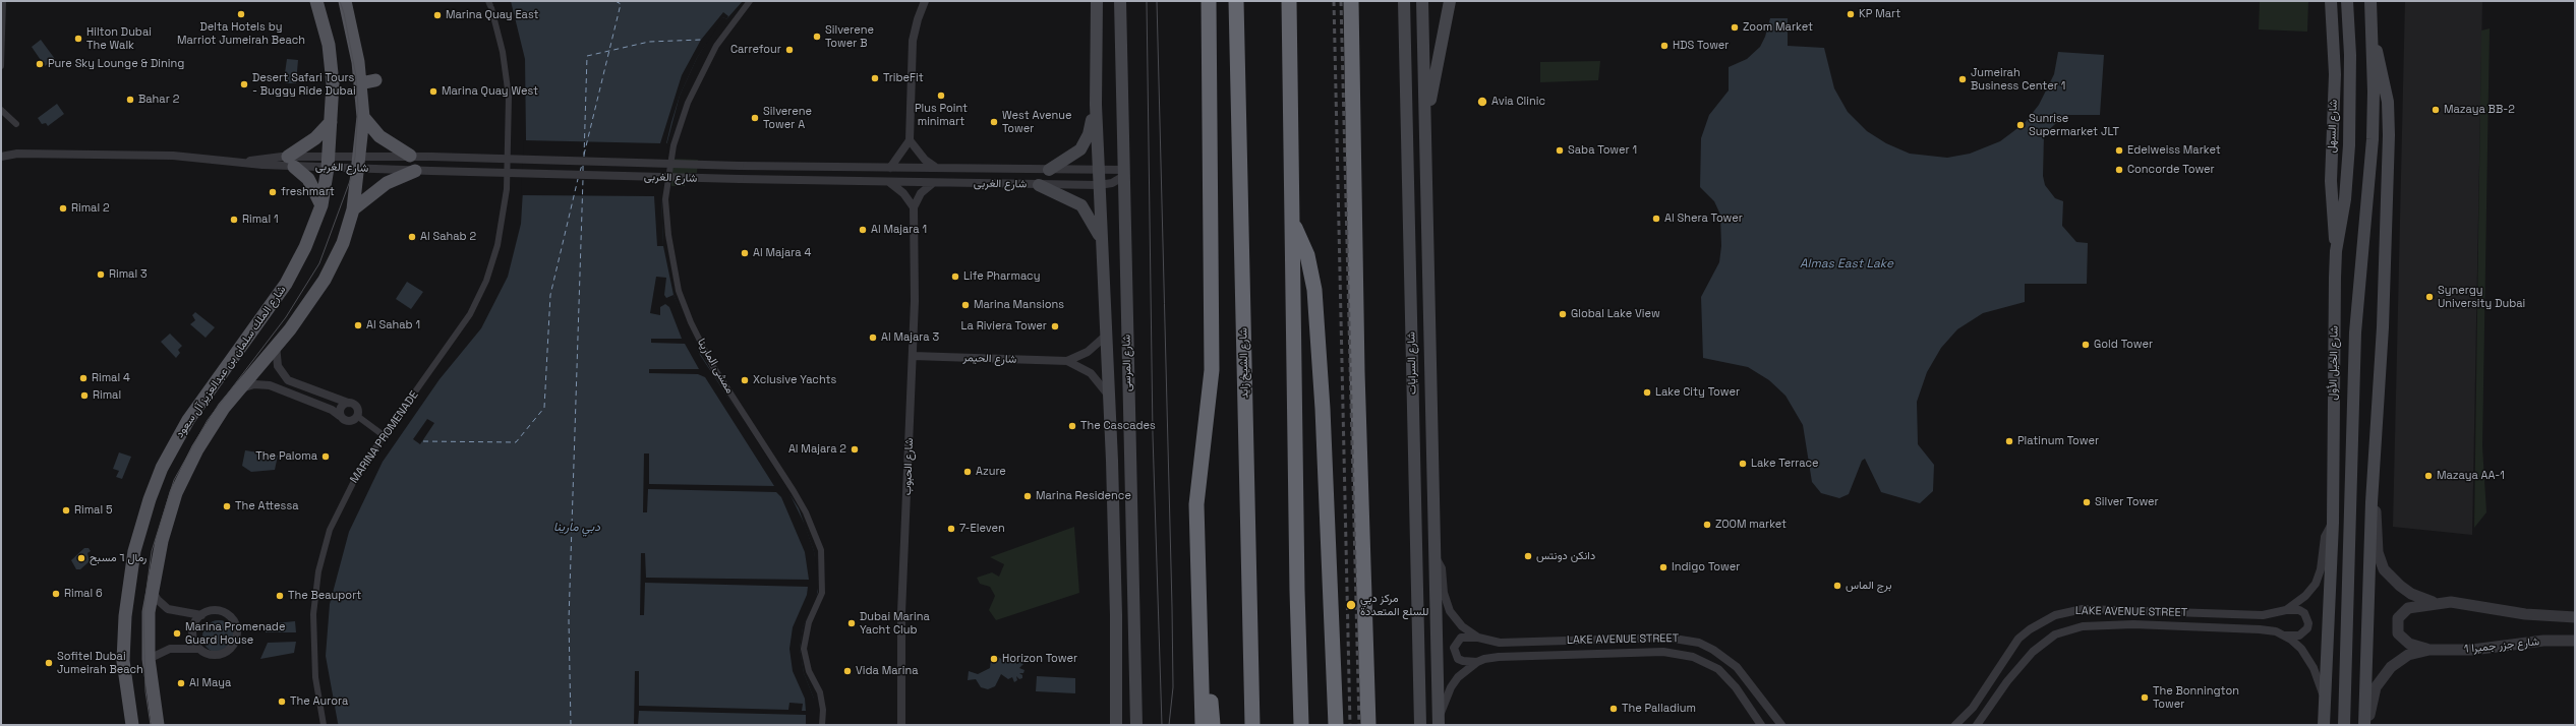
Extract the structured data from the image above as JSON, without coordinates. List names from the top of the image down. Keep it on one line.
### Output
{"streets":{"highway":["شارع الشيخ زايد"],"main road":["شارع السهل","شارع الملك سلمان بن عبدالعزيز آل سعود","شارع المرسى","شارع السرايات","شارع الخيل الأول"],"street":["شارع الغربى","شارع الحيمر","ممشى المارينا","MARINA PROMENADE","شارع الحبوب","LAKE AVENUE STREET","شارع جزر جميرا 1"]},"crossings":[["شارع السهل","شارع الخيل الأول"],["شارع الغربى","شارع الملك سلمان بن عبدالعزيز آل سعود"],["شارع الغربى","شارع المرسى"],["شارع الحيمر","شارع المرسى"],["شارع الحيمر","شارع الحبوب"],["شارع السرايات","LAKE AVENUE STREET"],["شارع الخيل الأول","LAKE AVENUE STREET"]],"water":["Almas East Lake","دبي مارينا"],"places":["Delta Hotels by Marriot Jumeirah Beach","KP Mart","Marina Quay East","Zoom Market","Silverene Tower B","Hilton Dubai The Walk","HDS Tower","Carrefour","Pure Sky Lounge & Dining","TribeFit","Jumeirah Business Center 1","Desert Safari Tours - Buggy Ride Dubai","Marina Quay West","Plus Point minimart","Bahar 2","Avia Clinic","Mazaya BB-2","Silverene Tower A","West Avenue Tower","Sunrise Supermarket JLT","Saba Tower 1","Edelweiss Market","Concorde Tower","freshmart","Rimal 2","Al Shera Tower","Rimal 1","Al Majara 1","Al Sahab 2","Al Majara 4","Rimal 3","Life Pharmacy","Synergy University Dubai","Marina Mansions","Global Lake View","Al Sahab 1","La Riviera Tower","Al Majara 3","Gold Tower","Rimal 4","Xclusive Yachts","Lake City Tower","Rimal","The Cascades","Platinum Tower","Al Majara 2","The Paloma","Lake Terrace","Azure","Mazaya AA-1","Marina Residence","Silver Tower","The Attessa","Rimal 5","ZOOM market","7-Eleven","دانكن دونتس","رمال ٦ مسبح","Indigo Tower","برج الماس","Rimal 6","The Beauport","مركز دبي للسلع المتعددة","Dubai Marina Yacht Club","Marina Promenade Guard House","Horizon Tower","Sofitel Dubai Jumeirah Beach","Vida Marina","Al Maya","The Bonnington Tower","The Aurora","The Palladium"]}
